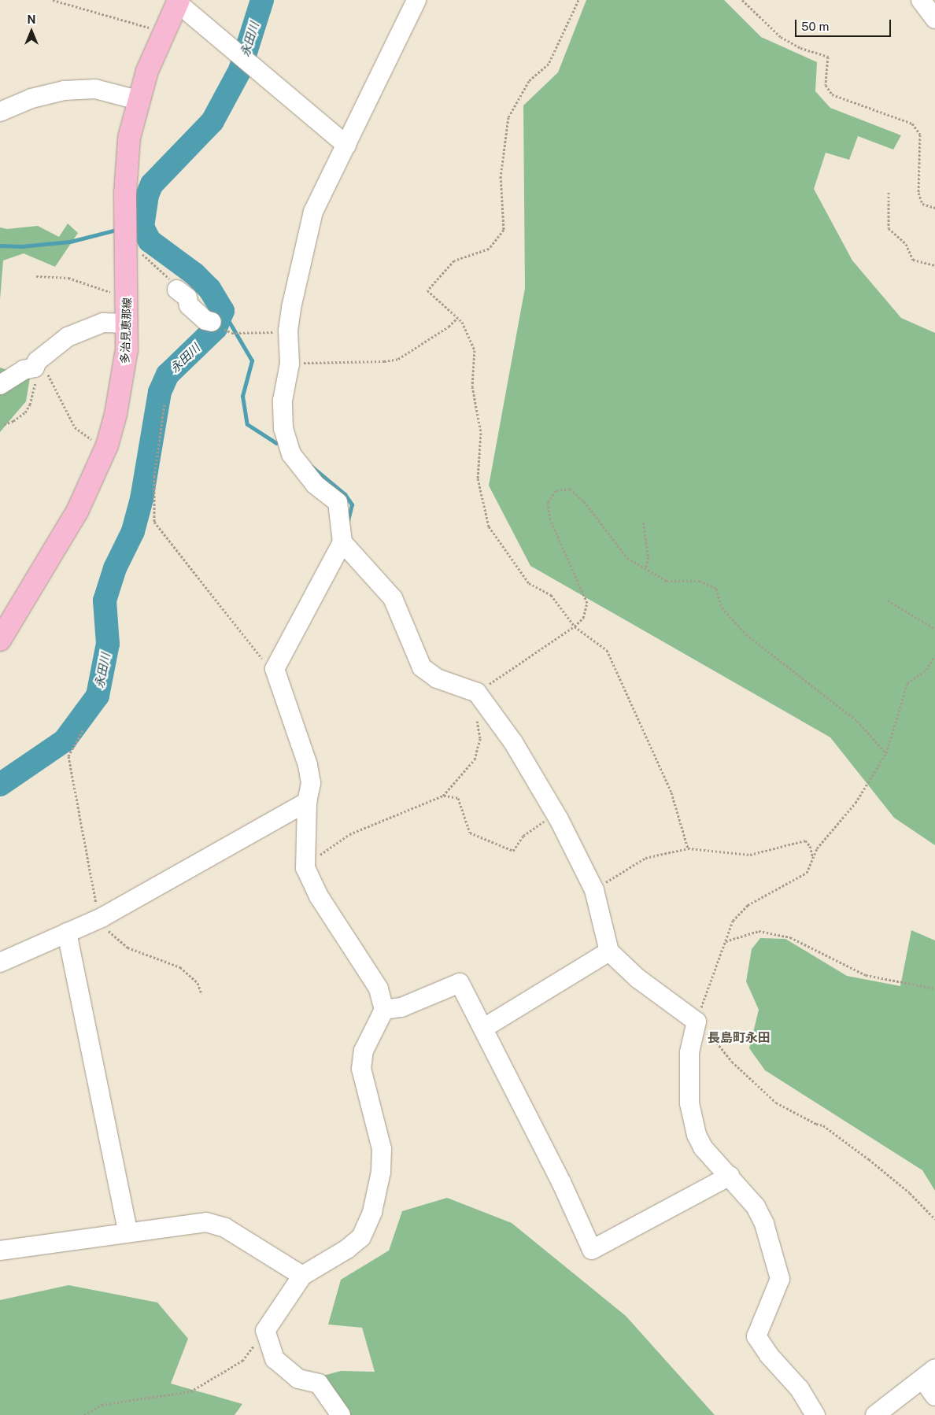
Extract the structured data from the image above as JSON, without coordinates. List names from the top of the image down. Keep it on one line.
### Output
{"streets":{"main road":["多治見恵那線"]},"districts":["長島町永田"],"water":["永田川"],"scale_bar":"50 m","north":"top"}
